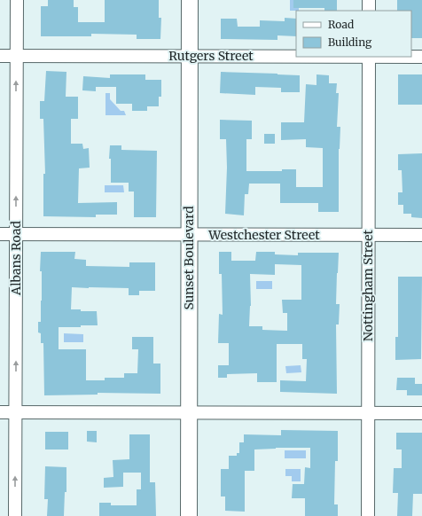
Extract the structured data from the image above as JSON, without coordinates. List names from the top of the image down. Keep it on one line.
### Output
{"streets":{"street":["Rutgers Street","Westchester Street","Albans Road","Sunset Boulevard","Nottingham Street"]},"crossings":[["Rutgers Street","Albans Road"],["Rutgers Street","Sunset Boulevard"],["Westchester Street","Albans Road"],["Westchester Street","Sunset Boulevard"],["Westchester Street","Nottingham Street"]],"one_way":["Albans Road"],"legend":["Road","Building"]}
